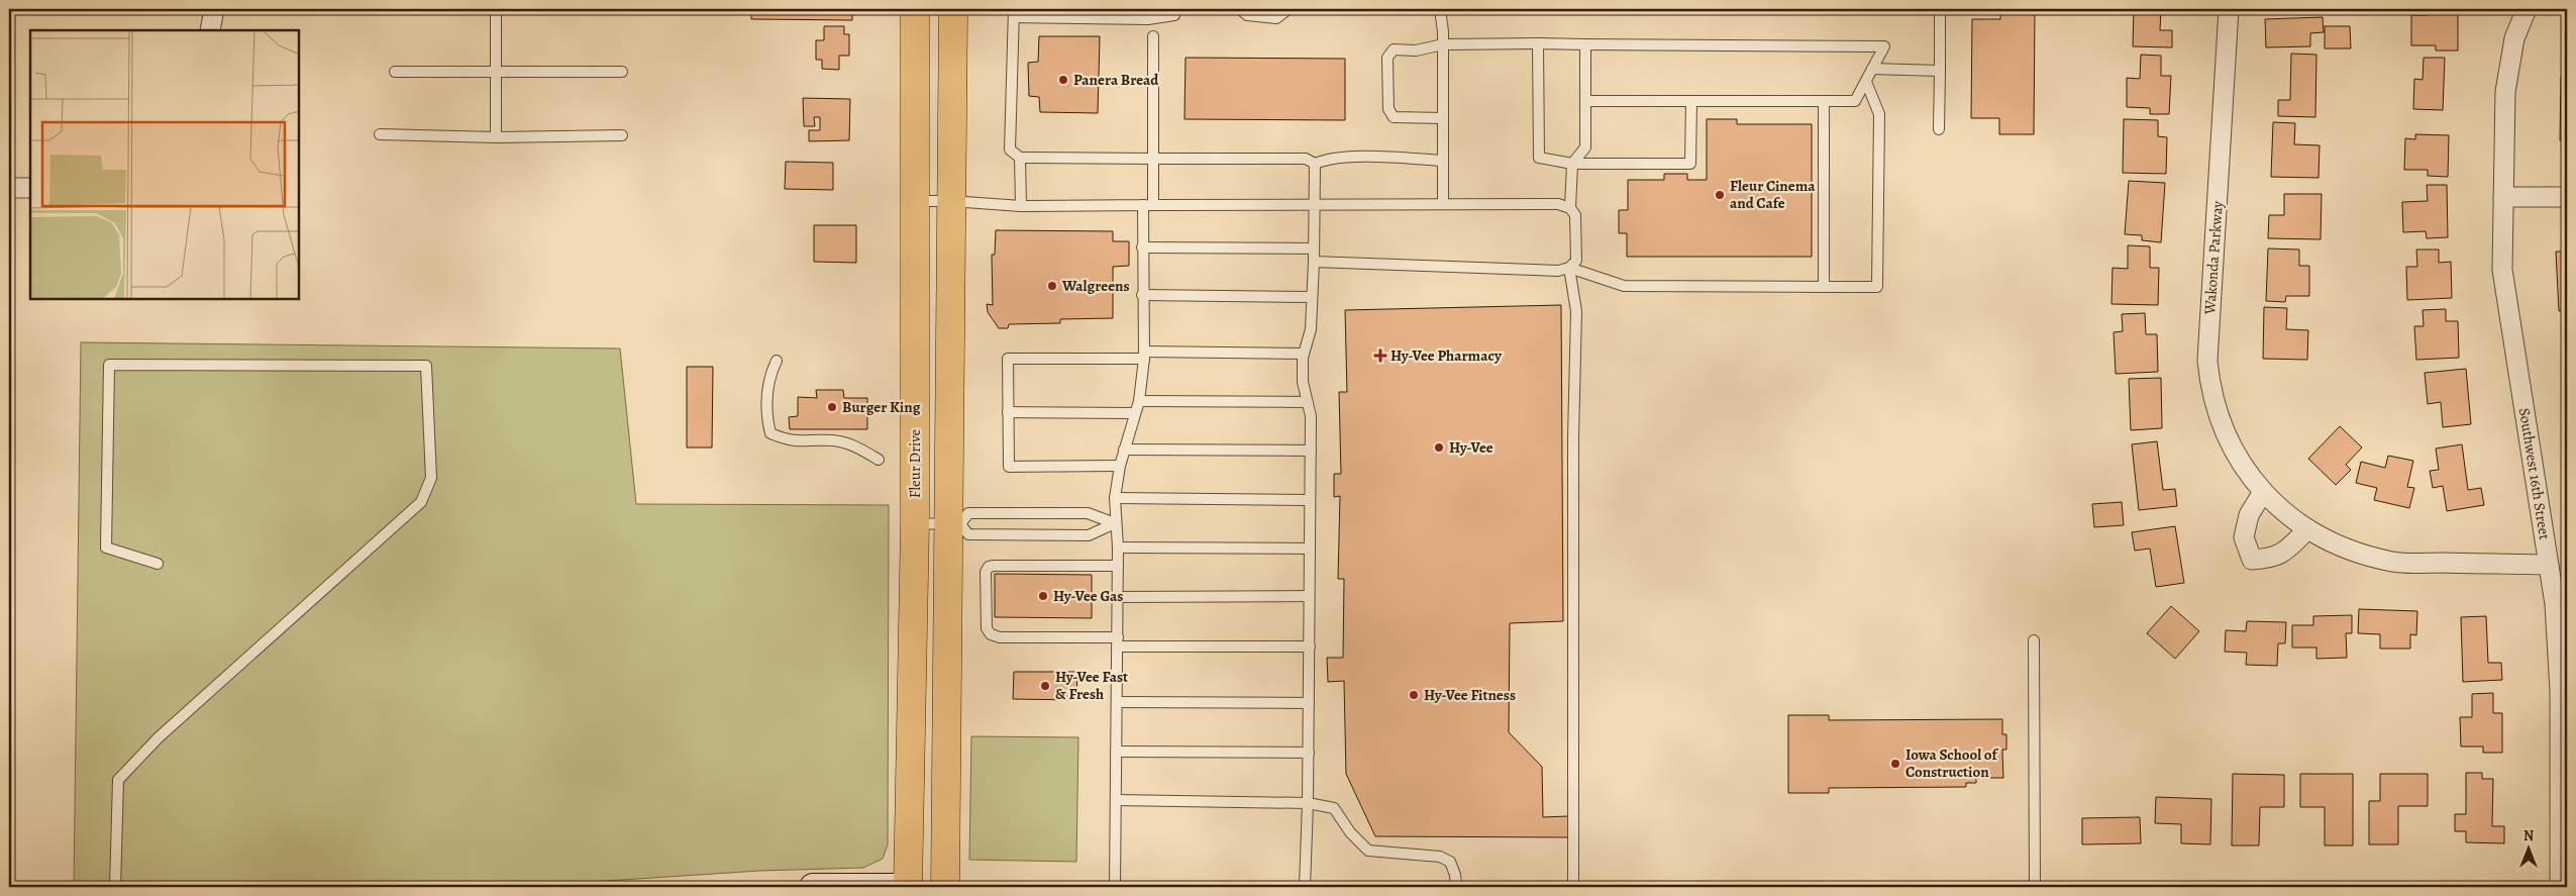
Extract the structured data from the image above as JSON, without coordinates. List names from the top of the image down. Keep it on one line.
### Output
{"streets":{"main road":["Fleur Drive"],"street":["Wakonda Parkway","Southwest 16th Street"]},"crossings":[["Wakonda Parkway","Southwest 16th Street"]],"places":{"other":["Panera Bread","Fleur Cinema and Cafe","Walgreens","Burger King","Hy-Vee","Hy-Vee Gas","Hy-Vee Fast & Fresh","Hy-Vee Fitness","Iowa School of Construction"],"health":["Hy-Vee Pharmacy"]},"north":"top"}
